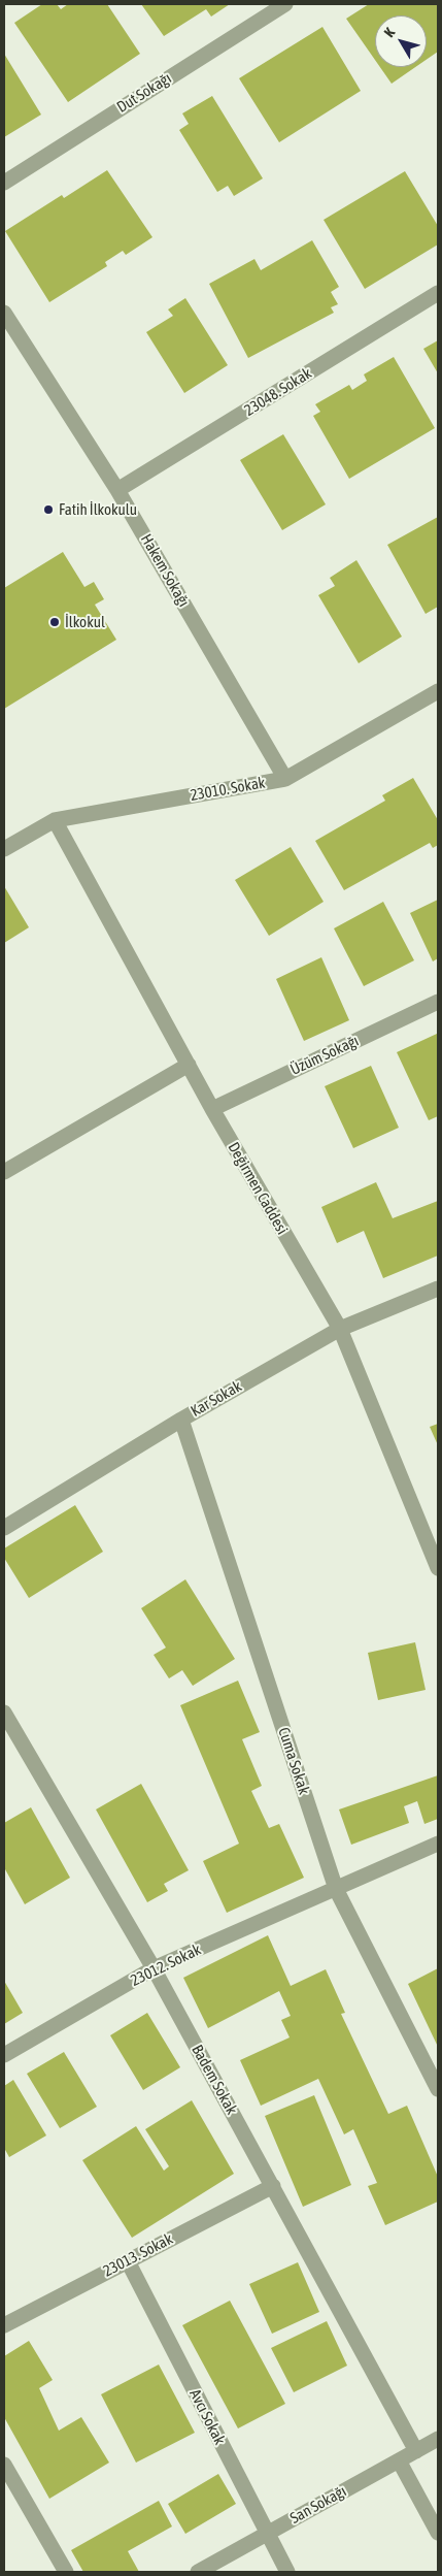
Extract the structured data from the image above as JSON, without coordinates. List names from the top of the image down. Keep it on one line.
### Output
{"streets":{"street":["Dut Sokağı","23048. Sokak","Hakem Sokağı","23010. Sokak","Üzüm Sokağı","Değirmen Caddesi","Kar Sokak","Cuma Sokak","23012. Sokak","Badem Sokak","23013. Sokak","Avcı Sokak","San Sokağı"]},"crossings":[["23048. Sokak","Hakem Sokağı"],["Hakem Sokağı","23010. Sokak"],["23010. Sokak","Değirmen Caddesi"],["Üzüm Sokağı","Değirmen Caddesi"],["Değirmen Caddesi","Kar Sokak"],["Kar Sokak","Cuma Sokak"],["Cuma Sokak","23012. Sokak"],["23012. Sokak","Badem Sokak"],["Badem Sokak","23013. Sokak"],["Badem Sokak","San Sokağı"],["23013. Sokak","Avcı Sokak"],["Avcı Sokak","San Sokağı"]],"places":["Fatih İlkokulu","İlkokul"],"north":"top left"}
